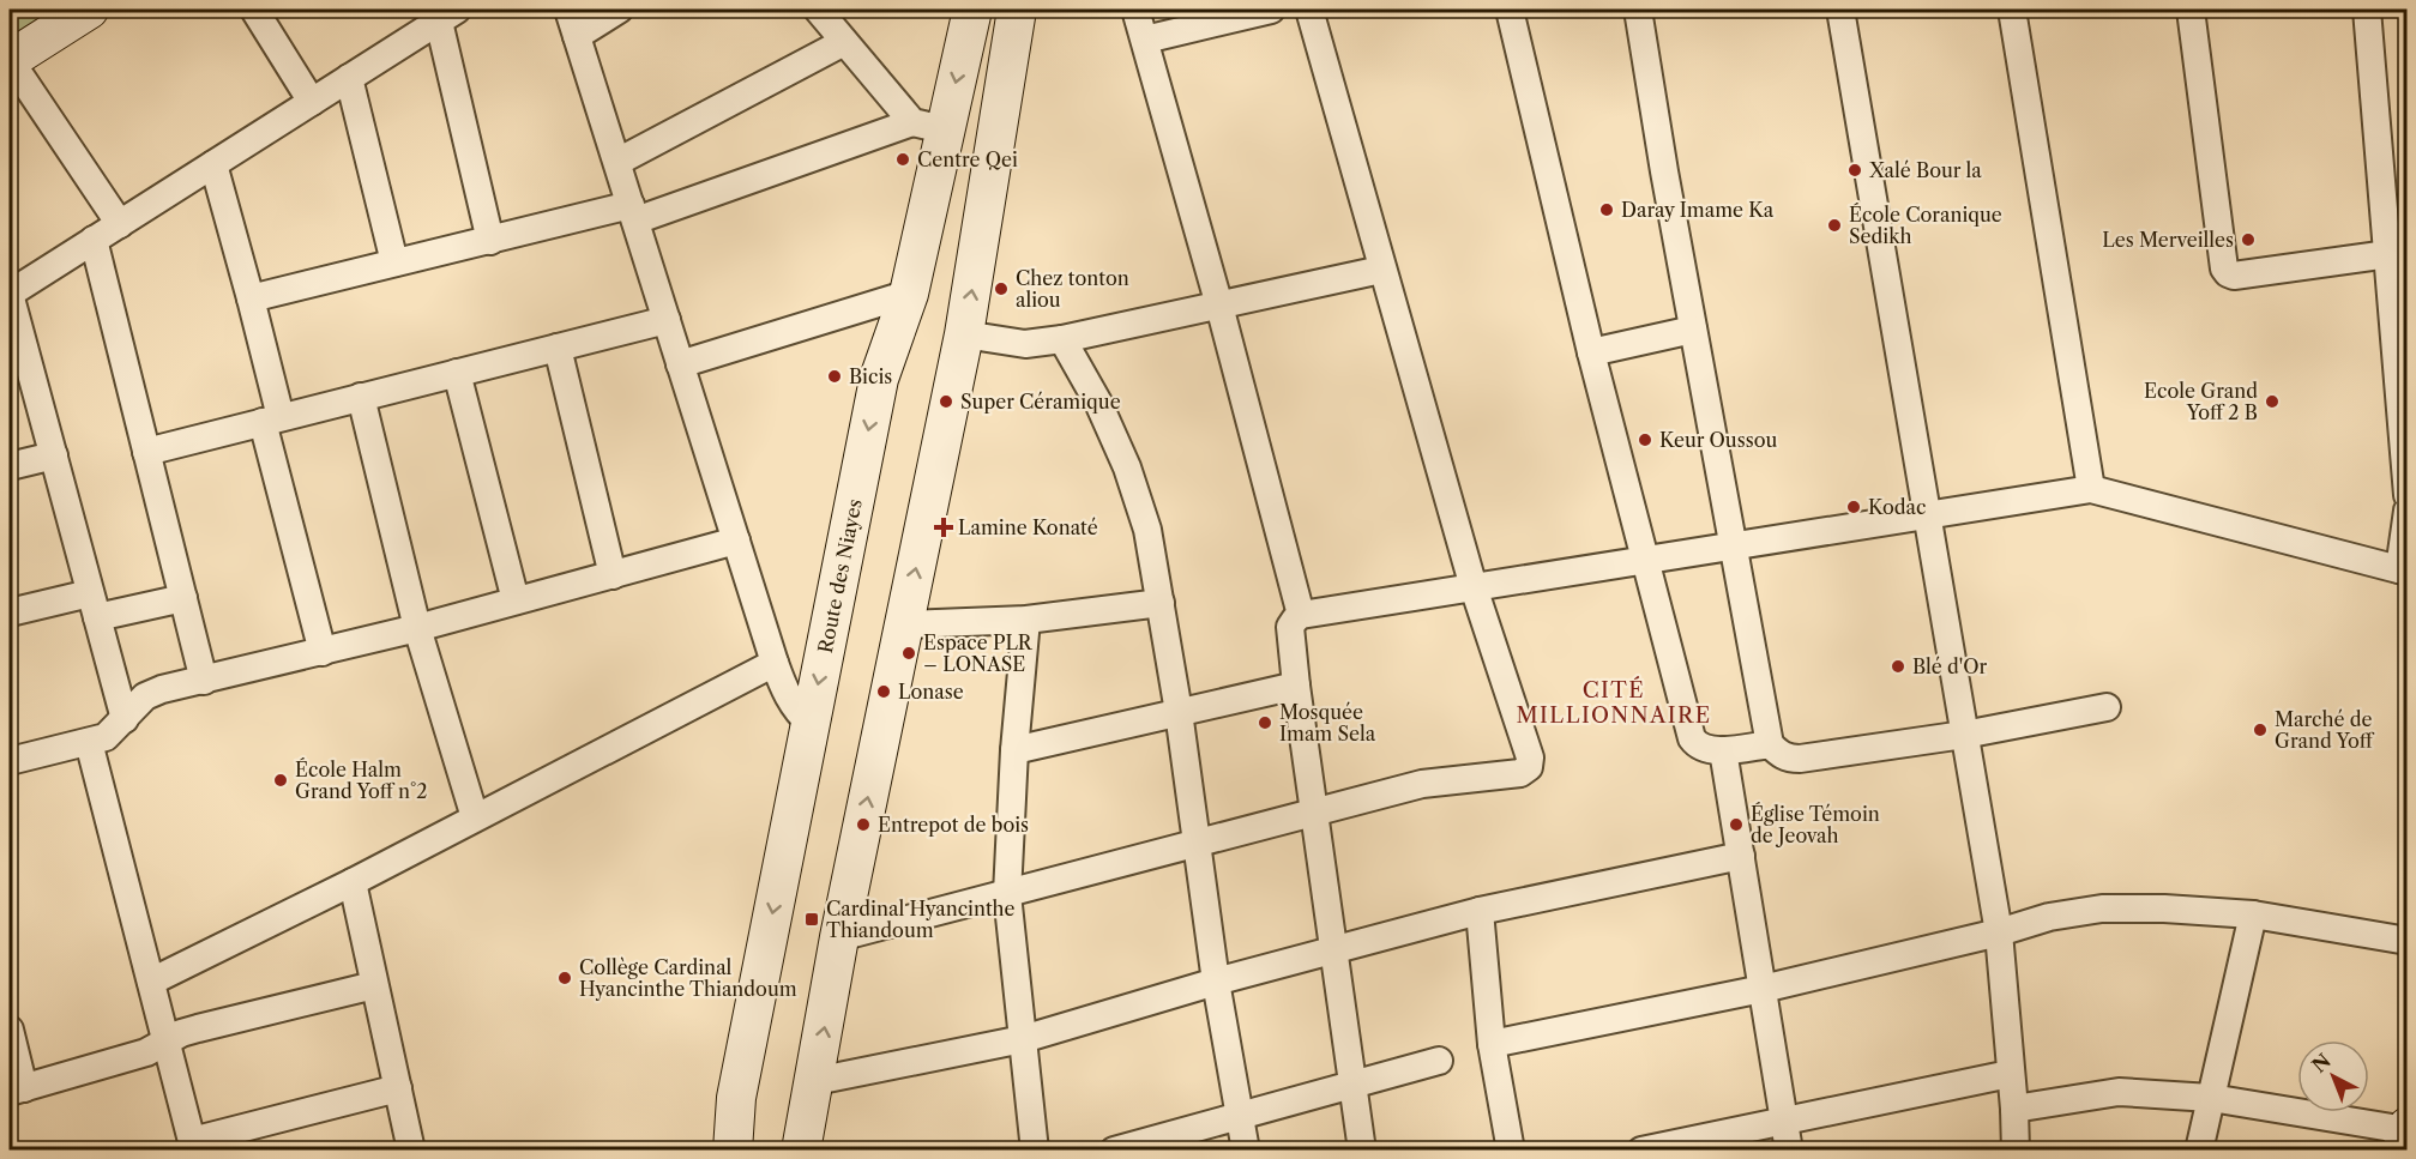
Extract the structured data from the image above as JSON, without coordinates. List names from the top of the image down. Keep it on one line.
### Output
{"streets":{"main road":["Route des Niayes"]},"districts":["CITÉ MILLIONNAIRE"],"places":{"other":["Centre Qei","Xalé Bour la","Daray Imame Ka","École Coranique Sedikh","Les Merveilles","Chez tonton aliou","Bicis","Super Céramique","Ecole Grand Yoff 2 B","Keur Oussou","Kodac","Espace PLR – LONASE","Blé d'Or","Lonase","Mosquée Imam Sela","Marché de Grand Yoff","École Halm Grand Yoff n°2","Entrepot de bois","Église Témoin de Jeovah","Collège Cardinal Hyancinthe Thiandoum"],"health":["Lamine Konaté"],"transit":["Cardinal Hyancinthe Thiandoum"]},"north":"top left"}
